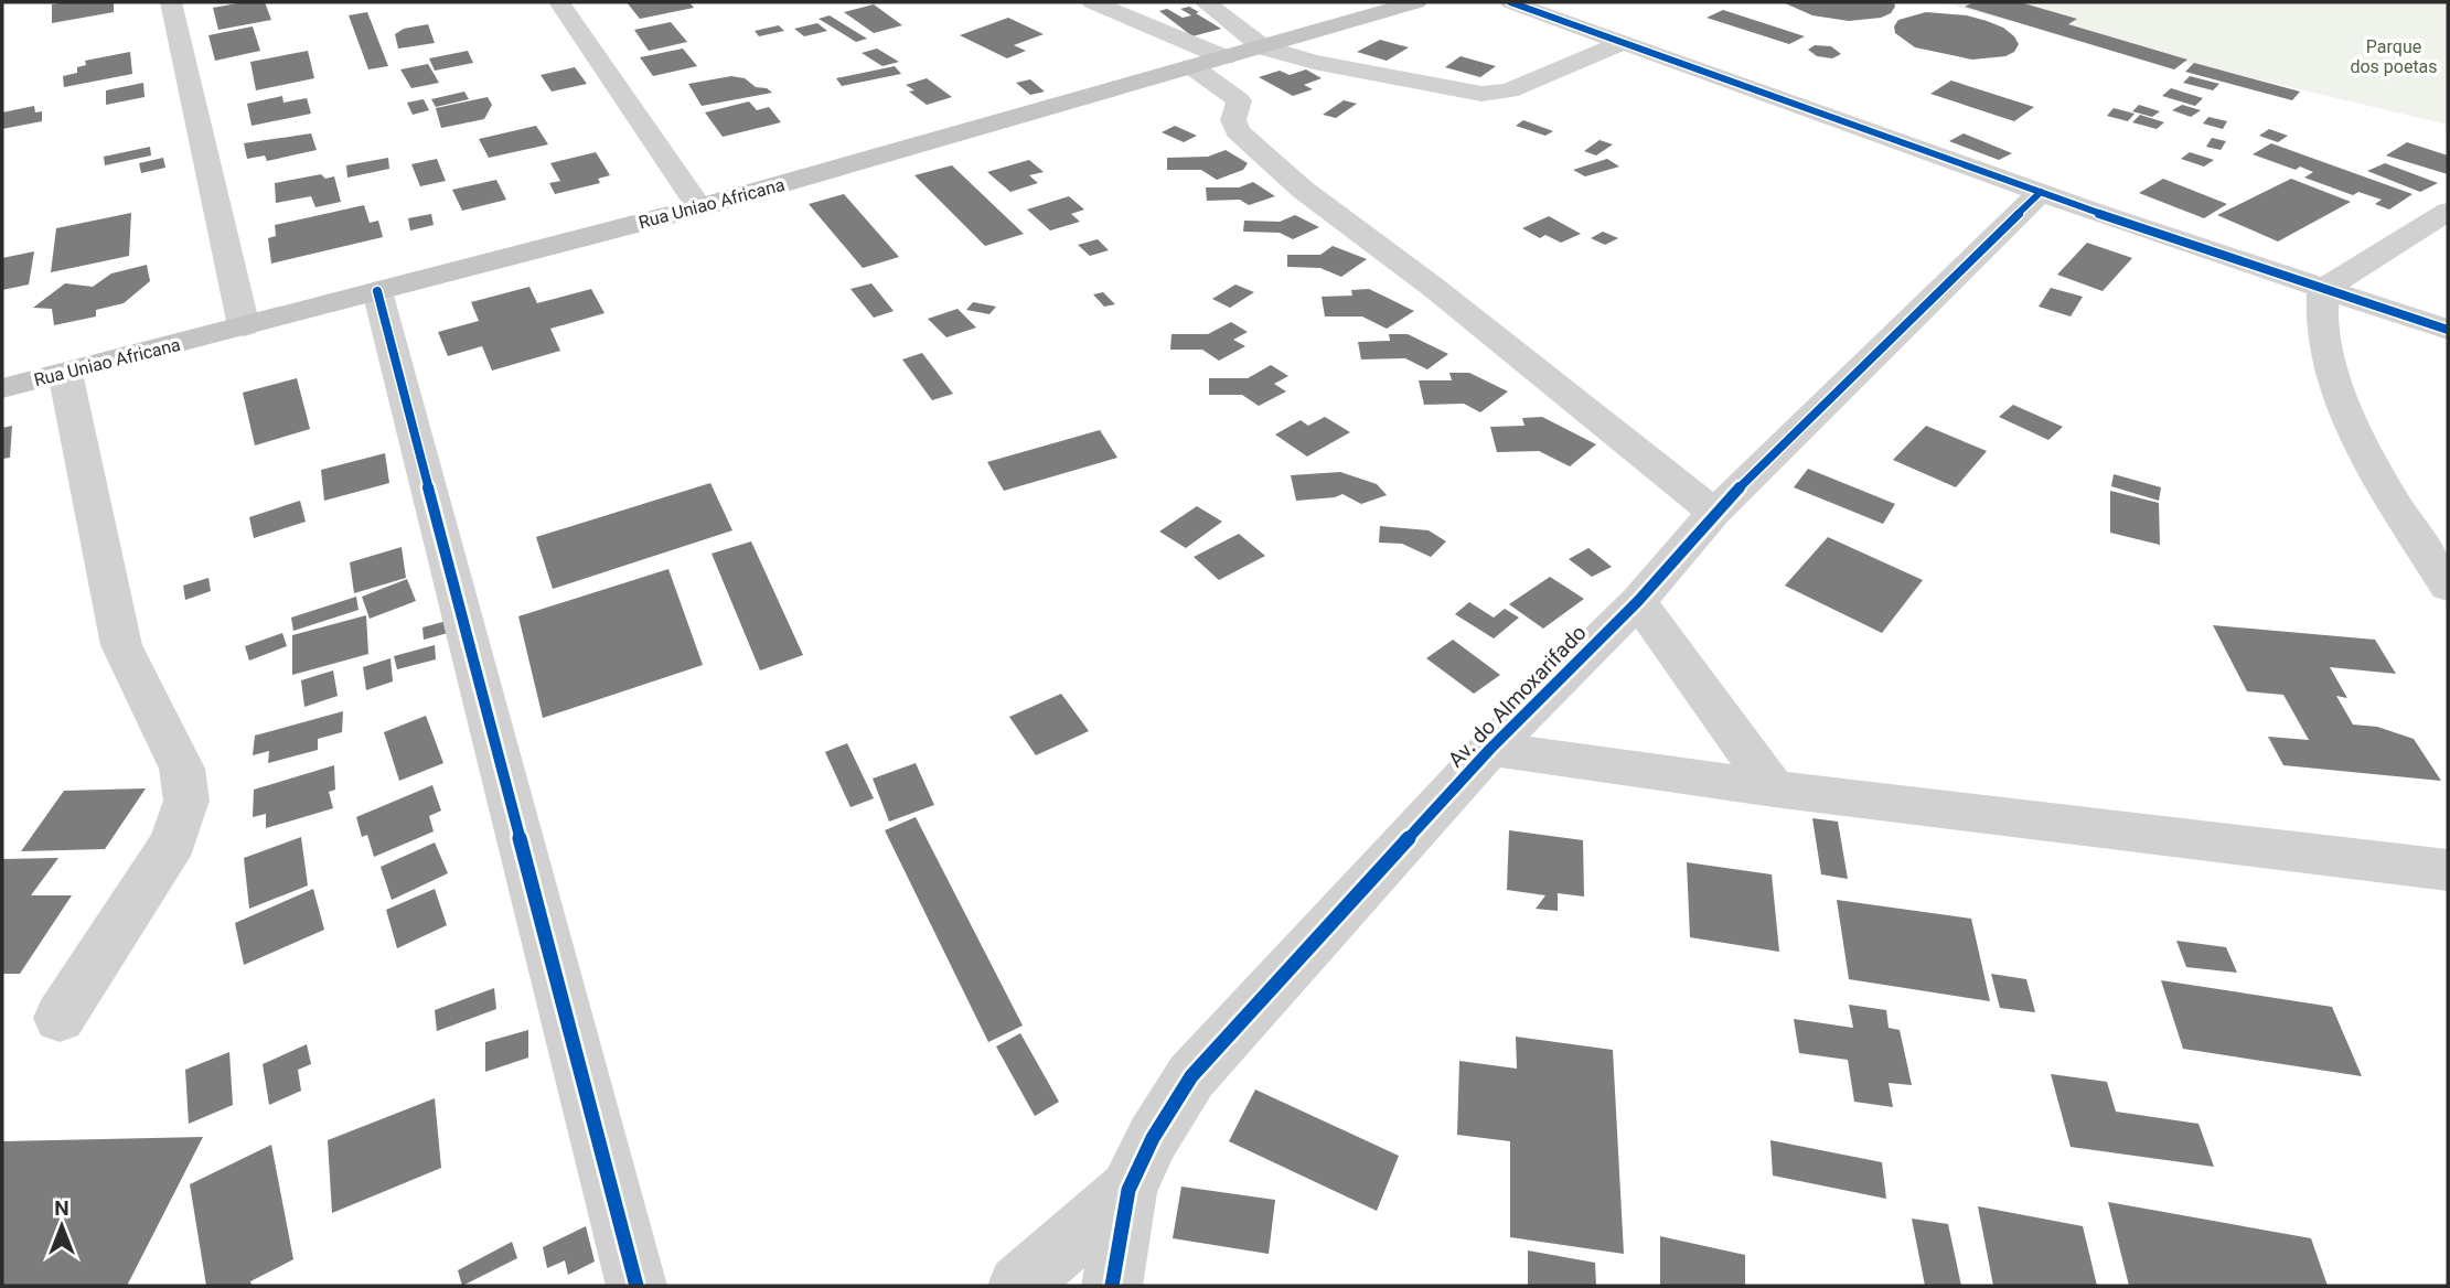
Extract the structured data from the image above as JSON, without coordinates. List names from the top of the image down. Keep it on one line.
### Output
{"streets":{"main road":["Rua Uniao Africana"],"street":["Av. do Almoxarifado"]},"parks":["Parque dos poetas"],"north":"top"}
